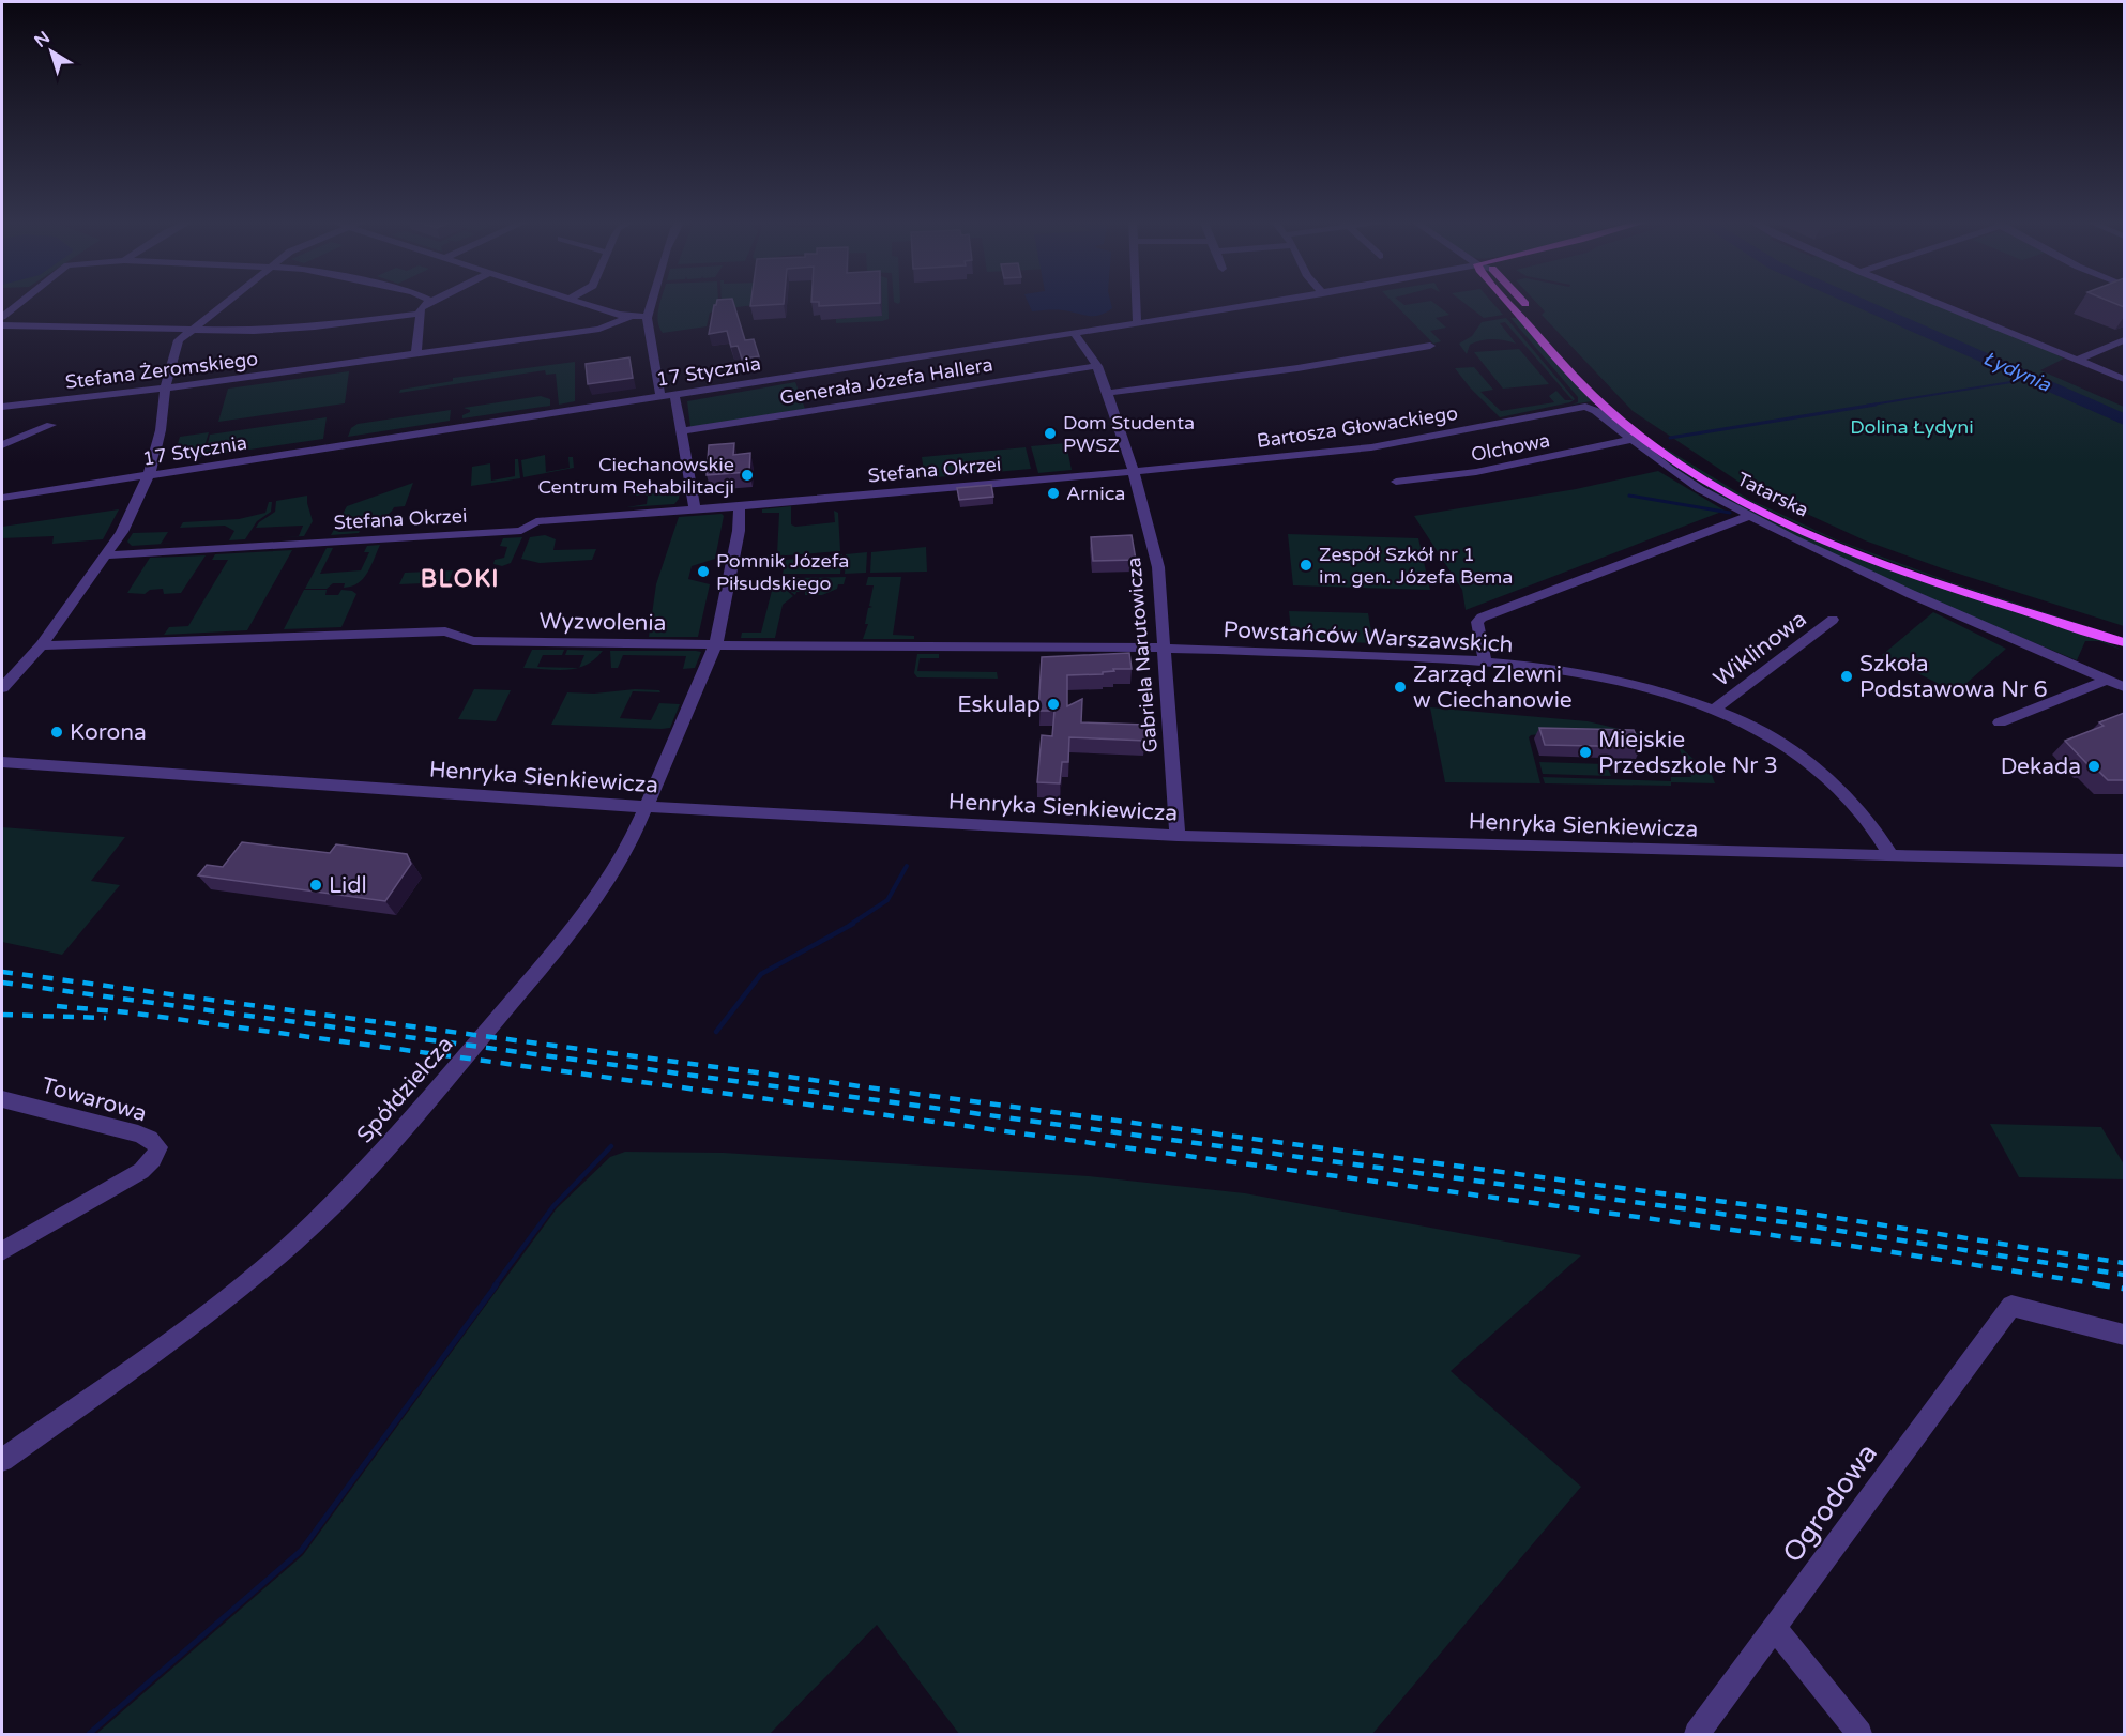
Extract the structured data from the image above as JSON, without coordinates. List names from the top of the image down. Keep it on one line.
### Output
{"streets":{"main road":["Tatarska"],"street":["Stefana Żeromskiego","17 Stycznia","Generała Józefa Hallera","Bartosza Głowackiego","Olchowa","Stefana Okrzei","Wyzwolenia","Powstańców Warszawskich","Wiklinowa","Gabriela Narutowicza","Henryka Sienkiewicza","Spółdzielcza","Towarowa","Ogrodowa"]},"crossings":[["17 Stycznia","Gabriela Narutowicza"],["Generała Józefa Hallera","Gabriela Narutowicza"],["Bartosza Głowackiego","Stefana Okrzei"],["Bartosza Głowackiego","Tatarska"],["Bartosza Głowackiego","Gabriela Narutowicza"],["Olchowa","Tatarska"],["Stefana Okrzei","Gabriela Narutowicza"],["Stefana Okrzei","Spółdzielcza"],["Wyzwolenia","Powstańców Warszawskich"],["Wyzwolenia","Gabriela Narutowicza"],["Wyzwolenia","Spółdzielcza"],["Powstańców Warszawskich","Wiklinowa"],["Powstańców Warszawskich","Gabriela Narutowicza"],["Powstańców Warszawskich","Henryka Sienkiewicza"],["Gabriela Narutowicza","Henryka Sienkiewicza"],["Henryka Sienkiewicza","Spółdzielcza"]],"districts":["BLOKI"],"water":["Łydynia"],"parks":["Dolina Łydyni"],"places":["Dom Studenta PWSZ","Ciechanowskie Centrum Rehabilitacji","Arnica","Zespół Szkół nr 1 im. gen. Józefa Bema","Pomnik Józefa Piłsudskiego","Szkoła Podstawowa Nr 6","Zarząd Zlewni w Ciechanowie","Eskulap","Korona","Miejskie Przedszkole Nr 3","Dekada","Lidl"],"north":"top left"}
